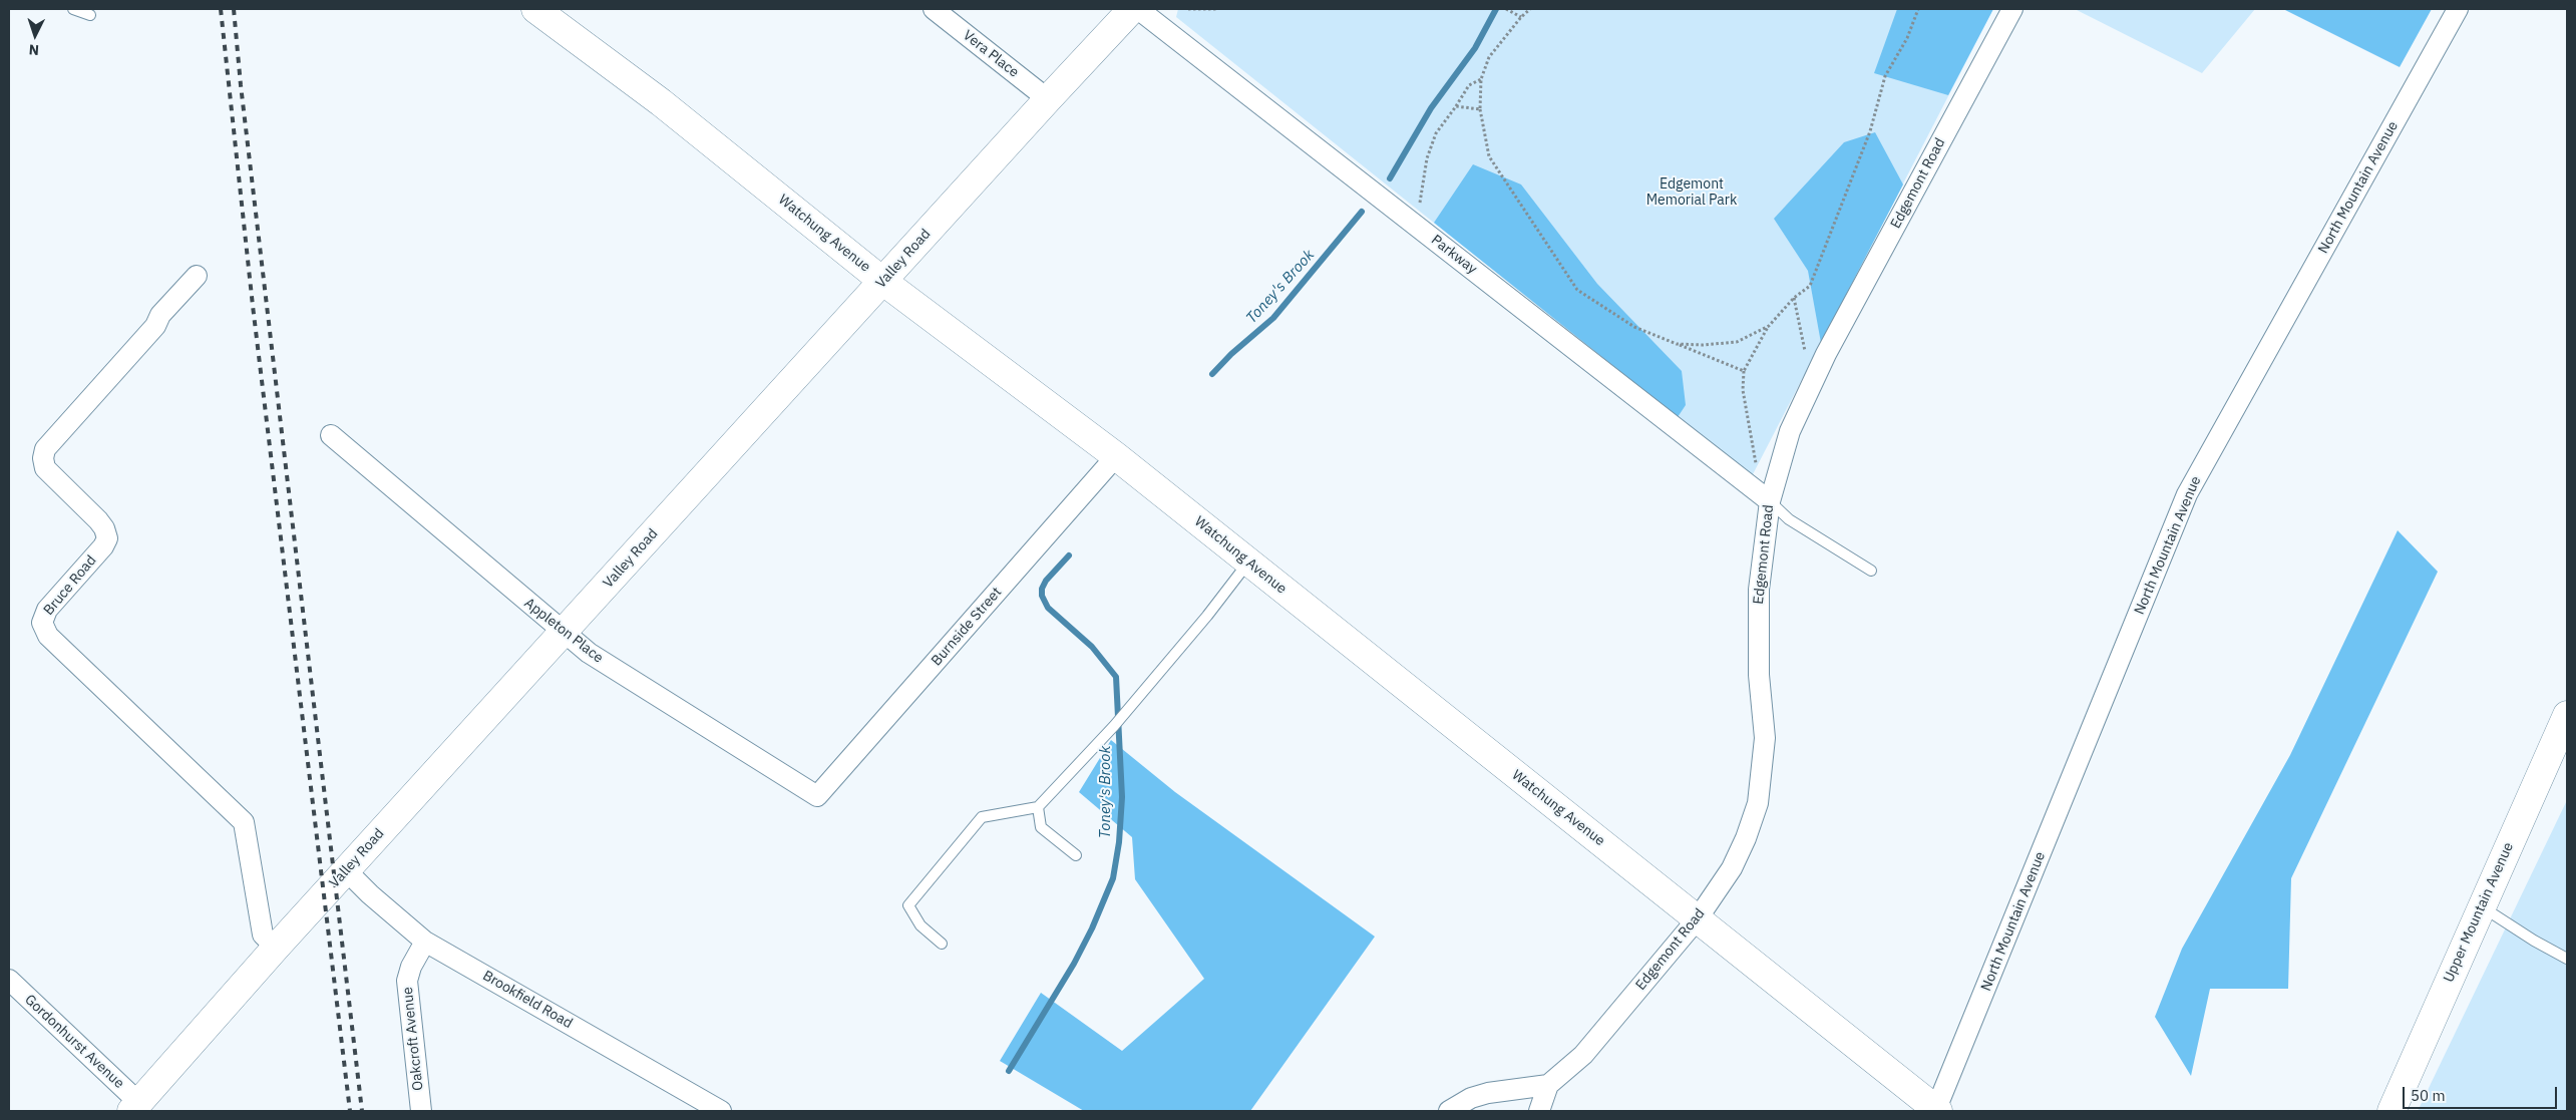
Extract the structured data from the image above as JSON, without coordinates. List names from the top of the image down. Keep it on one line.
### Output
{"streets":{"main road":["Watchung Avenue","Valley Road","Upper Mountain Avenue"],"street":["Vera Place","Edgemont Road","North Mountain Avenue","Parkway","Bruce Road","Burnside Street","Appleton Place","Brookfield Road","Oakcroft Avenue","Gordonhurst Avenue"]},"crossings":[["Vera Place","Valley Road"],["Edgemont Road","Watchung Avenue"],["Edgemont Road","Parkway"],["North Mountain Avenue","Watchung Avenue"],["Watchung Avenue","Valley Road"],["Watchung Avenue","Burnside Street"],["Valley Road","Bruce Road"],["Valley Road","Appleton Place"],["Valley Road","Brookfield Road"],["Valley Road","Gordonhurst Avenue"],["Burnside Street","Appleton Place"],["Brookfield Road","Oakcroft Avenue"]],"water":["Toney's Brook"],"parks":["Edgemont Memorial Park"],"scale_bar":"50 m","north":"bottom"}
